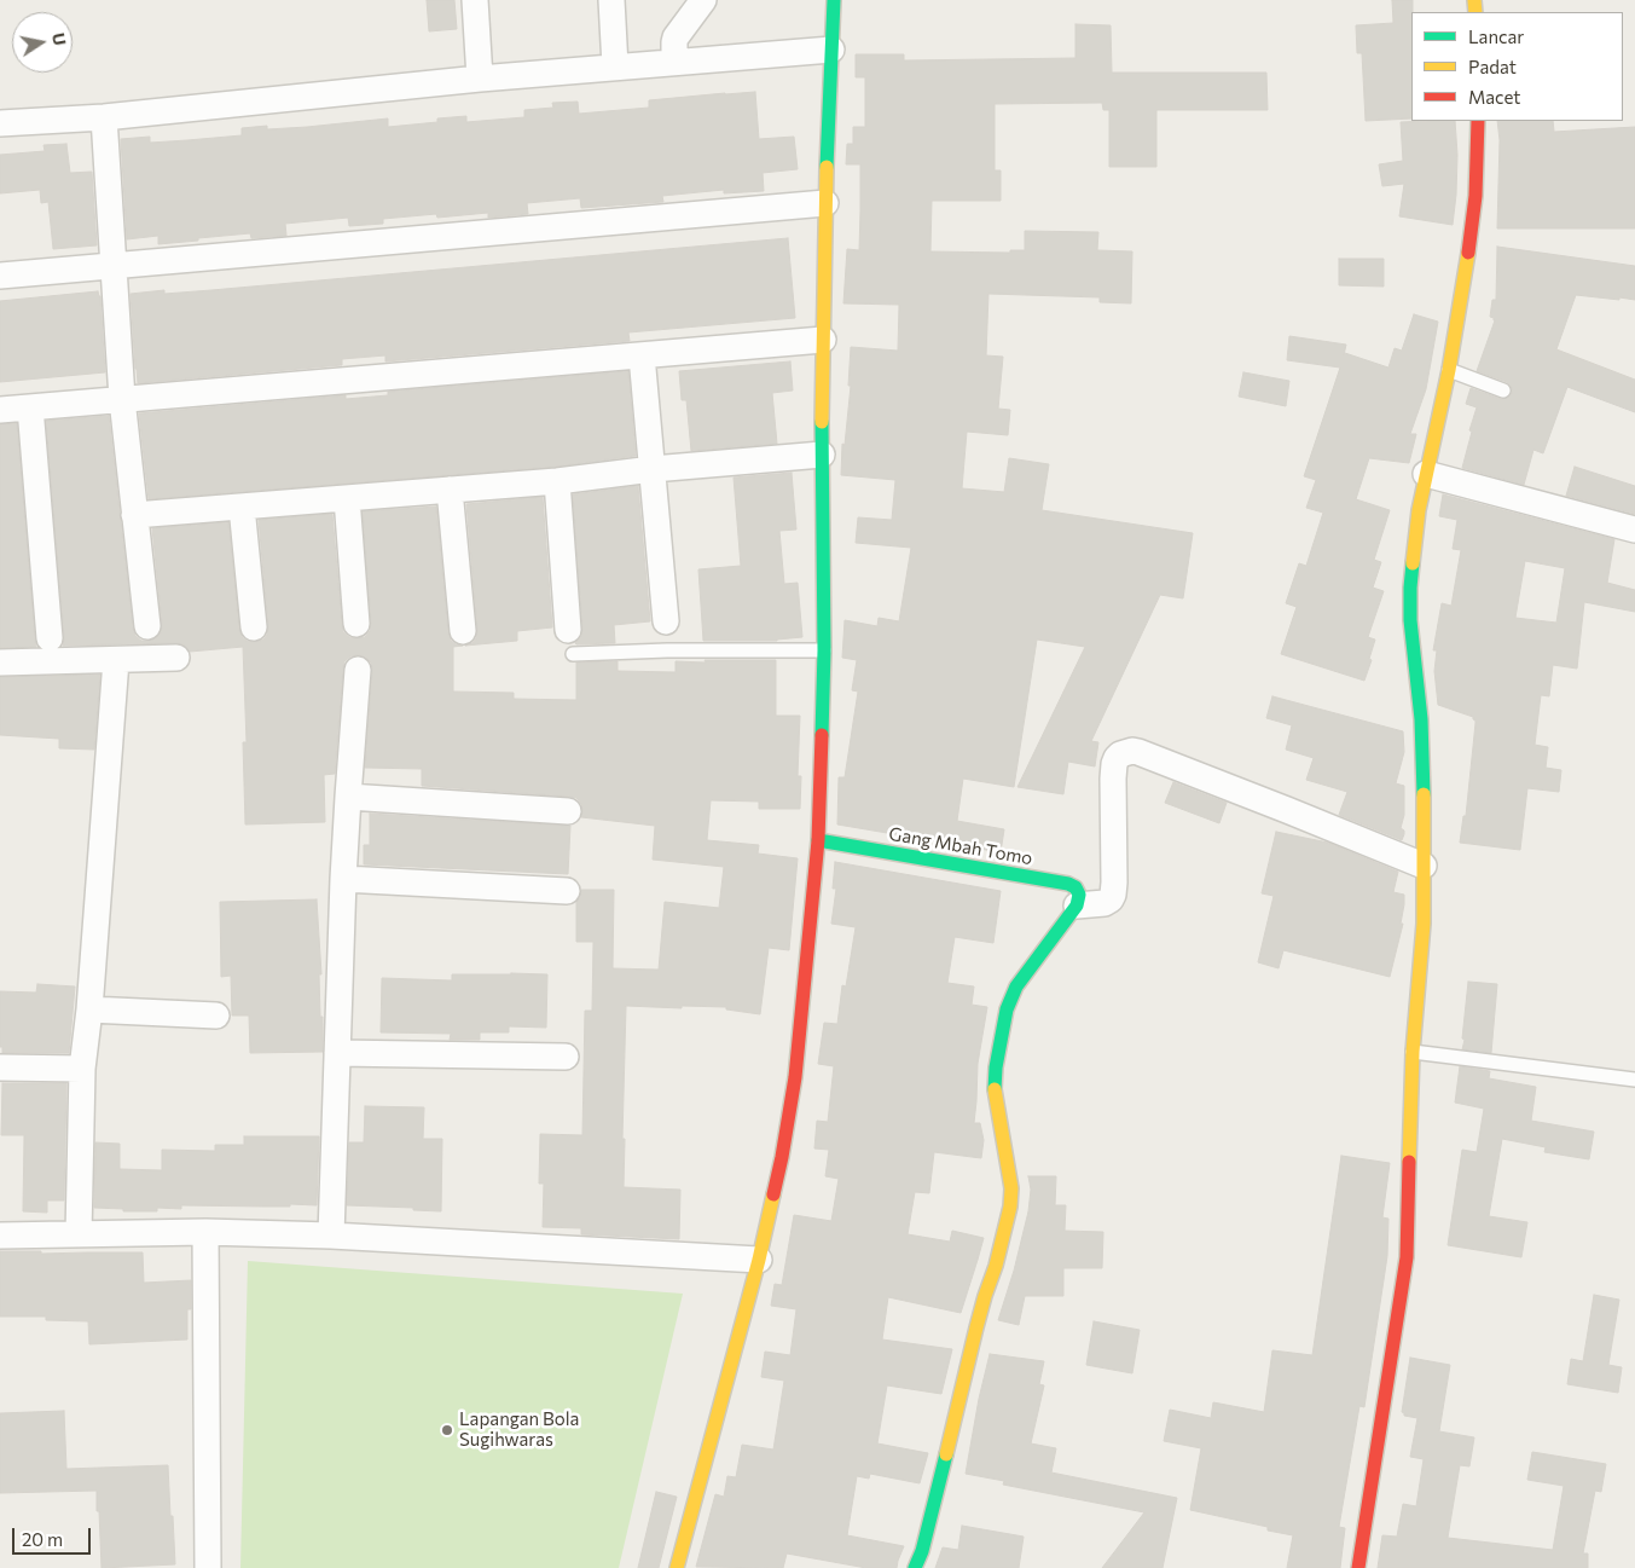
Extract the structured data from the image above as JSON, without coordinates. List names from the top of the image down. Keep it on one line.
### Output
{"streets":{"street":["Gang Mbah Tomo"]},"places":["Lapangan Bola Sugihwaras"],"legend":["Lancar","Padat","Macet"],"scale_bar":"20 m","north":"right"}
